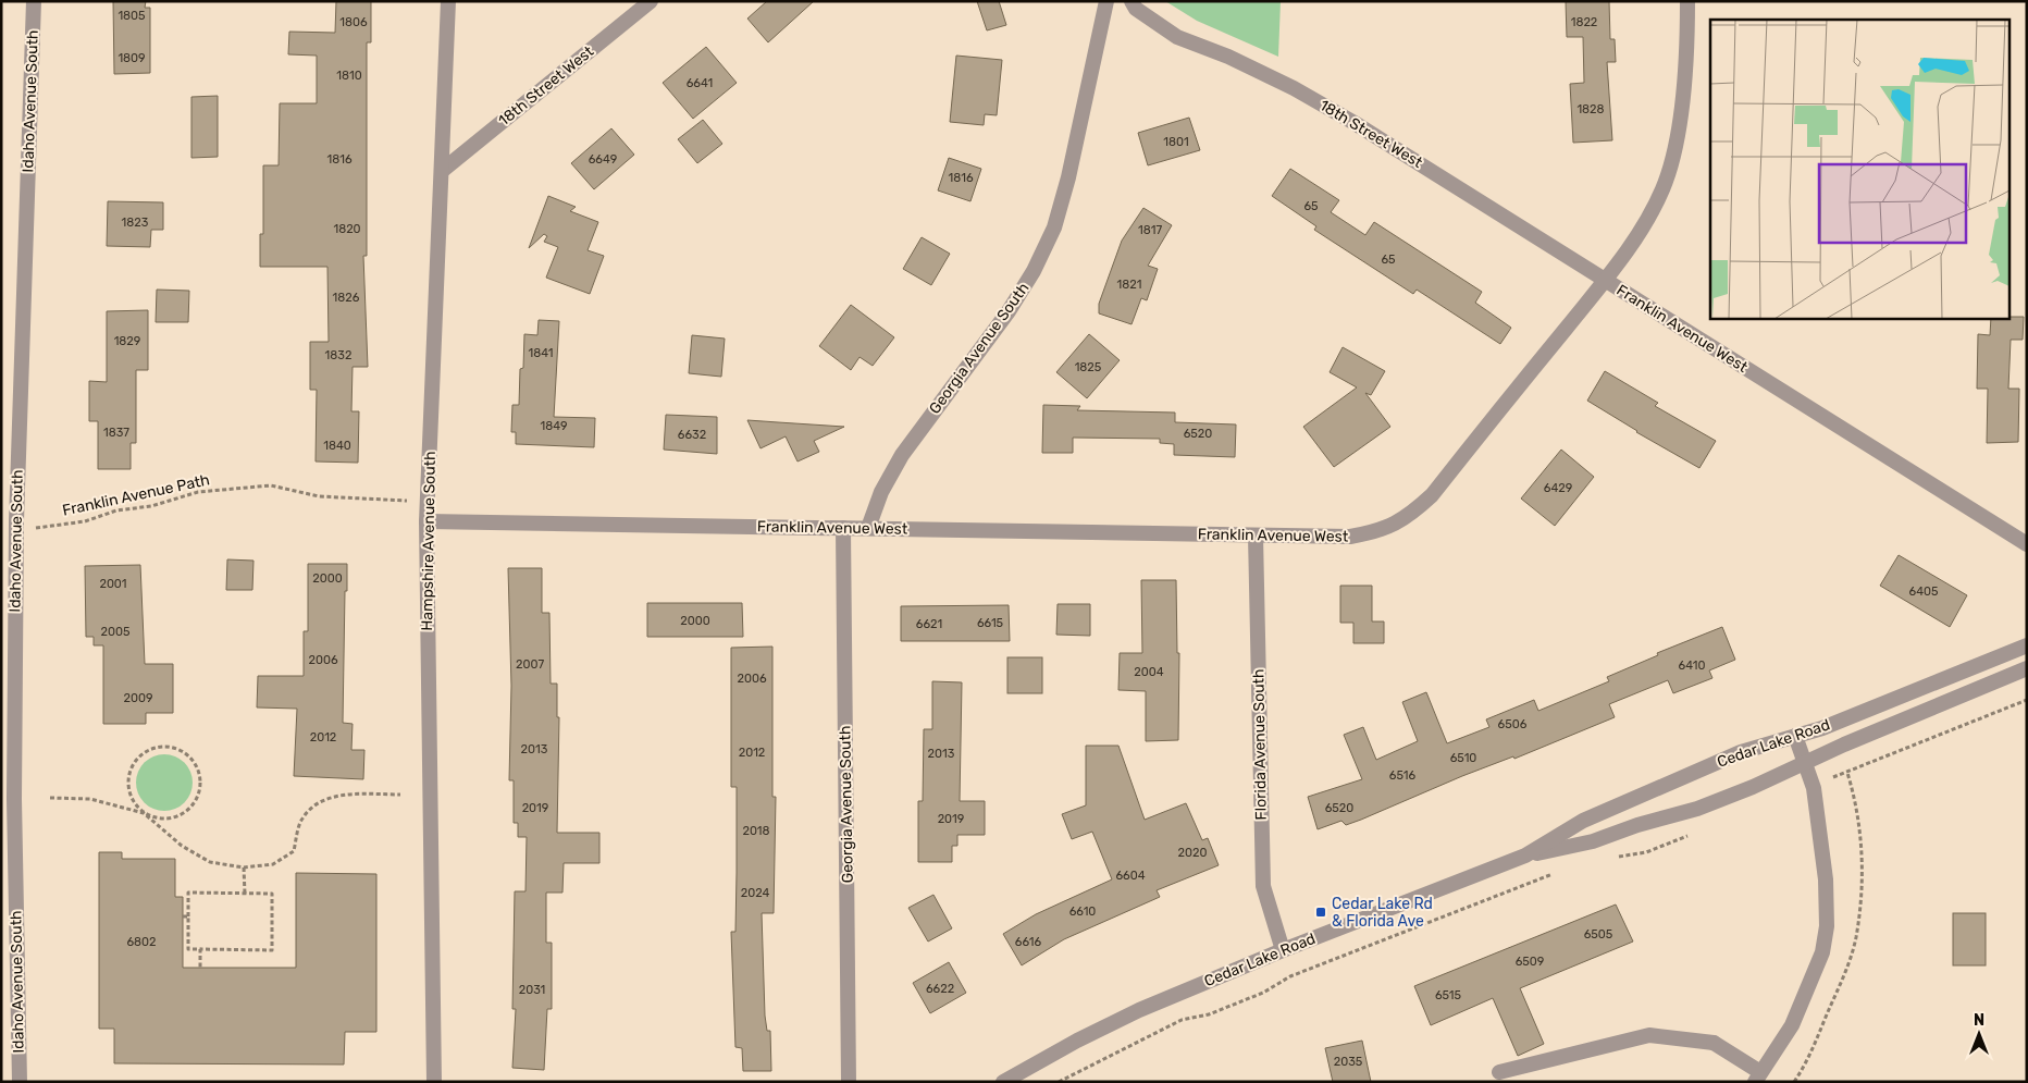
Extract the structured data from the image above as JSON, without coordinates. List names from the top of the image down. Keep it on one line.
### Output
{"streets":{"street":["18th Street West","Idaho Avenue South","Franklin Avenue West","Georgia Avenue South","Hampshire Avenue South","Cedar Lake Road","Florida Avenue South"],"path":["Franklin Avenue Path"]},"crossings":[["18th Street West","Franklin Avenue West"],["18th Street West","Hampshire Avenue South"],["Franklin Avenue West","Georgia Avenue South"],["Franklin Avenue West","Franklin Avenue Path"],["Franklin Avenue West","Hampshire Avenue South"],["Franklin Avenue West","Florida Avenue South"],["Franklin Avenue Path","Hampshire Avenue South"],["Cedar Lake Road","Florida Avenue South"]],"places":{"transit":["Cedar Lake Rd & Florida Ave"]},"house_numbers":["1805","1806","1822","1809","1810","6641","1828","1801","1816","6649","1816","65","1823","1820","1817","65","1821","1826","1829","1841","1832","1825","1849","1837","6520","6632","1840","6429","2000","2001","6405","2000","6615","6621","2005","2006","2007","6410","2004","2006","2009","6506","2012","2013","2012","2013","6510","6516","2019","6520","2019","2018","2020","6604","2024","6610","6505","6802","6616","6509","6622","2031","6515","2035"],"north":"top"}
